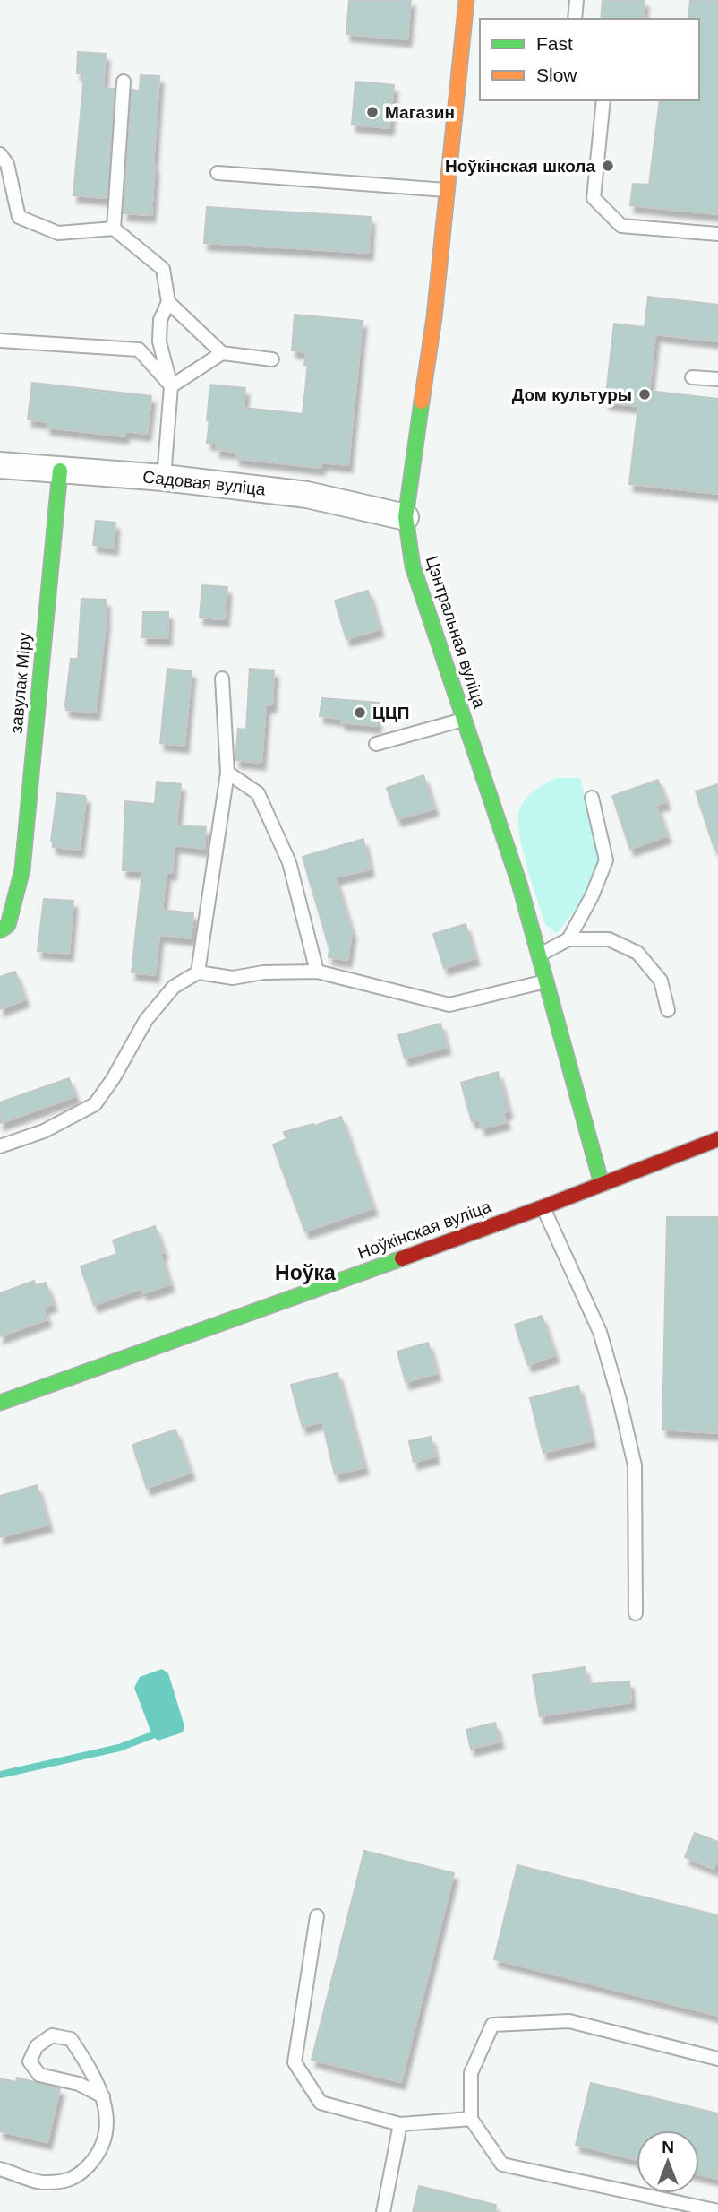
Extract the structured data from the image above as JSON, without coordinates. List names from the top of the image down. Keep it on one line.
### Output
{"streets":{"street":["Садовая вуліца","Цэнтральная вуліца","завулак Міру","Ноўкінская вуліца"]},"crossings":[["Садовая вуліца","Цэнтральная вуліца"],["Садовая вуліца","завулак Міру"],["Цэнтральная вуліца","Ноўкінская вуліца"]],"districts":["Ноўка"],"places":["Магазин","Ноўкінская школа","Дом культуры","ЦЦП"],"legend":["Fast","Slow"],"north":"top"}
